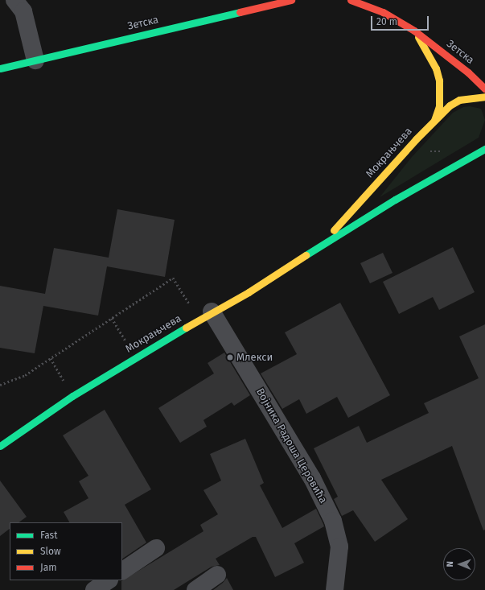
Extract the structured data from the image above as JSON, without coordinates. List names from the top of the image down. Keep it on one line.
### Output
{"streets":{"street":["Зетска","Мокрањчева","Војника Радоша Церовића"]},"crossings":[["Мокрањчева","Војника Радоша Церовића"]],"places":["Млекси"],"legend":["Fast","Slow","Jam"],"scale_bar":"20 m","north":"left"}
